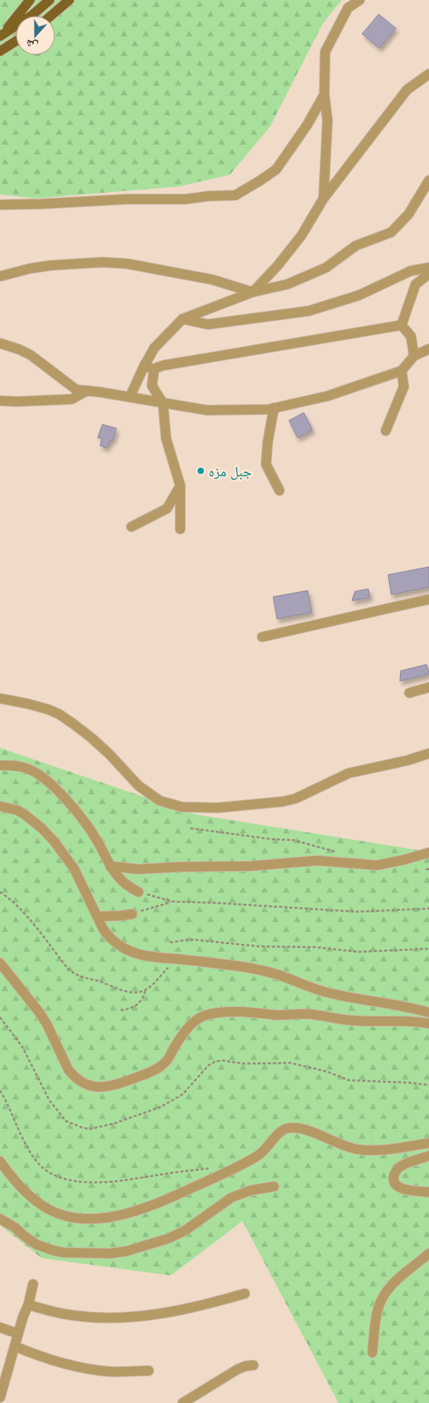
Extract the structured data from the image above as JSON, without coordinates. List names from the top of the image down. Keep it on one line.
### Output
{"places":["جبل مزه"],"north":"bottom"}
